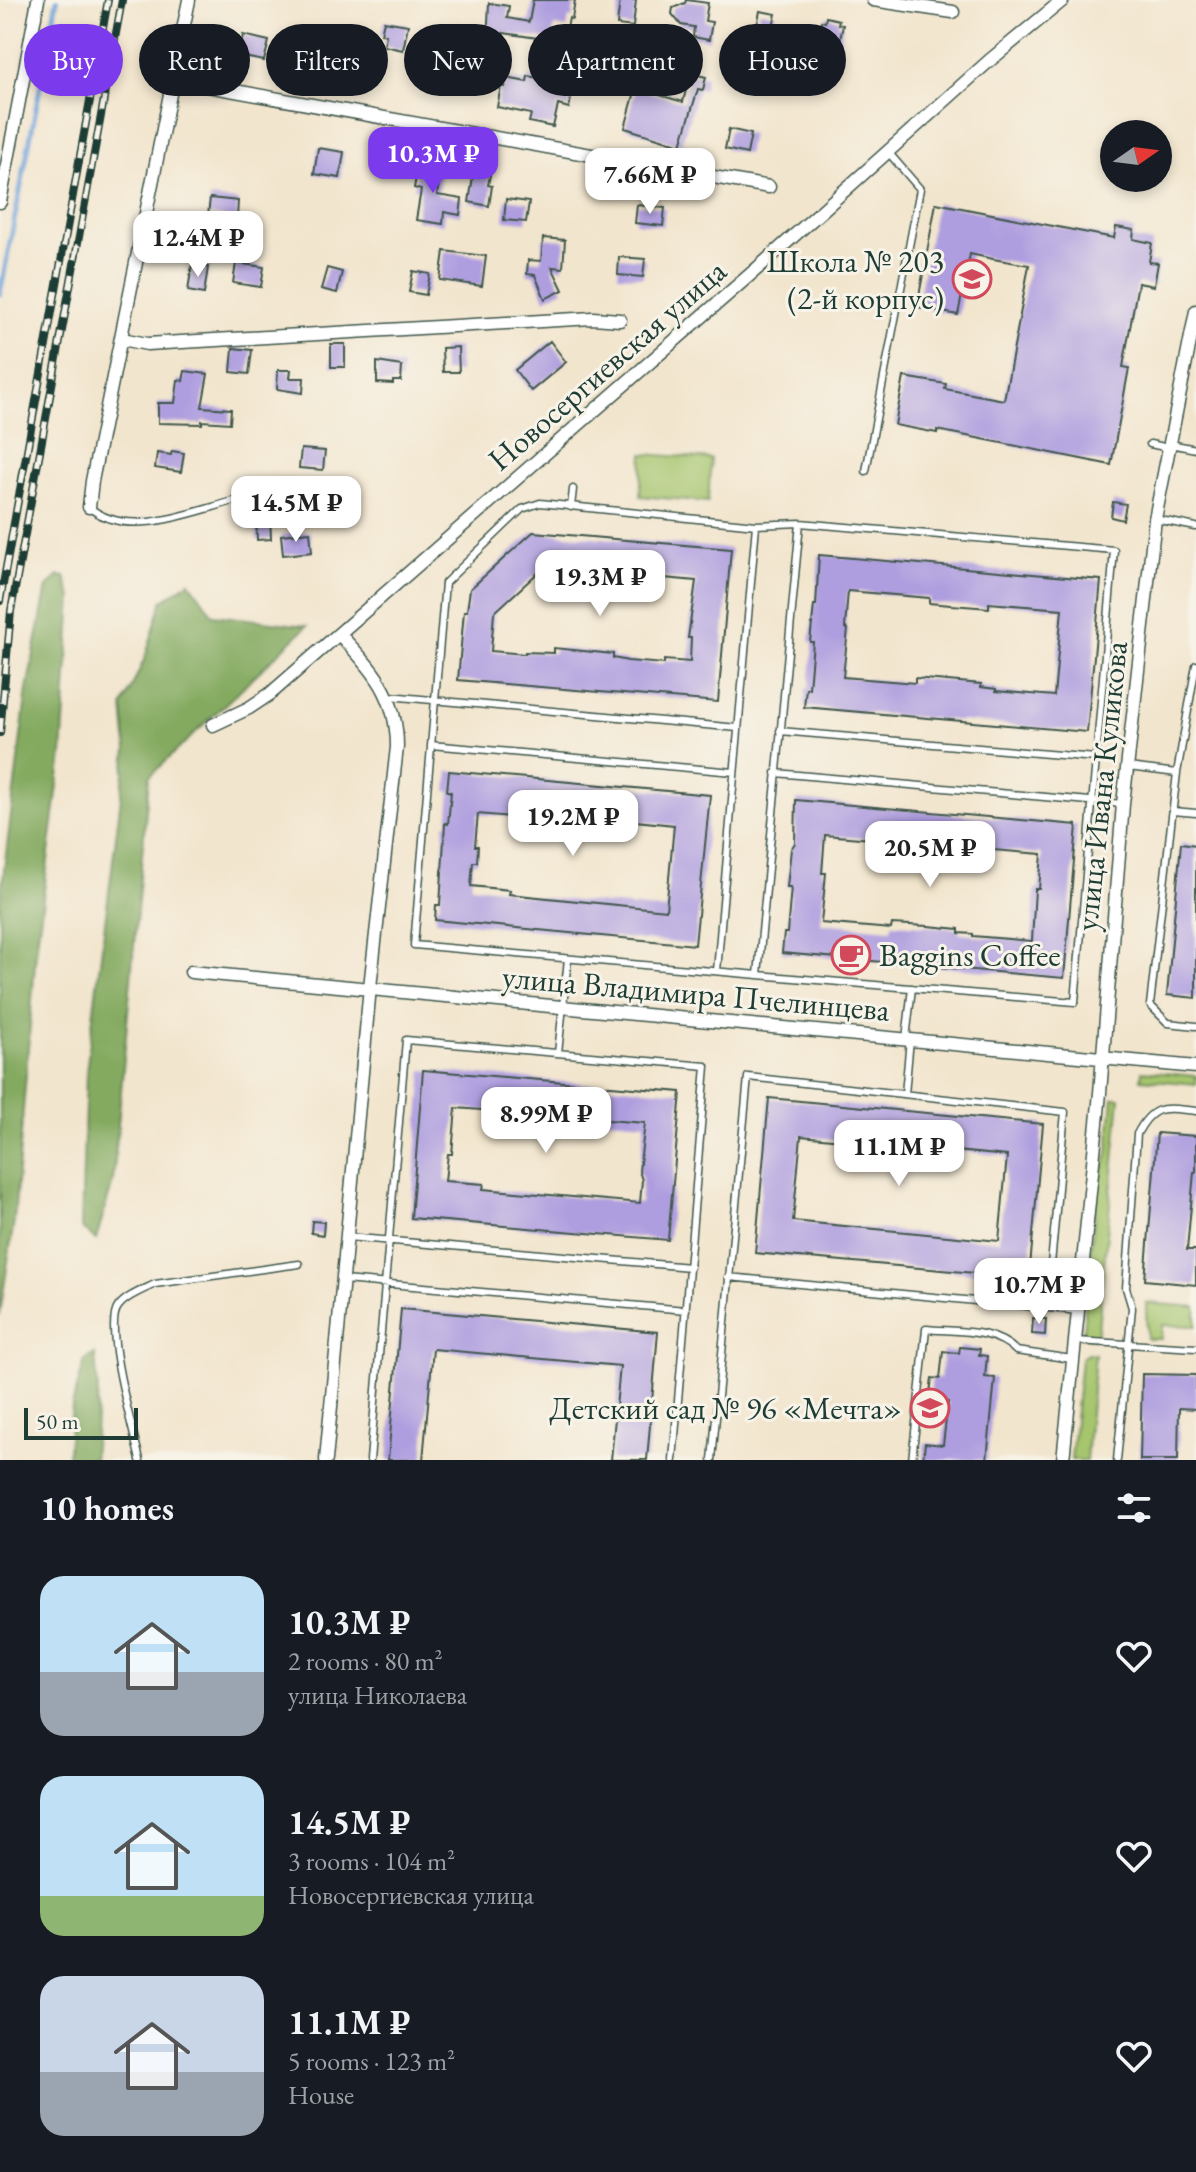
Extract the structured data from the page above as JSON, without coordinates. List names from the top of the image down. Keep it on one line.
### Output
{"streets":{"street":["Новосергиевская улица","улица Ивана Куликова","улица Владимира Пчелинцева"]},"crossings":[["улица Ивана Куликова","улица Владимира Пчелинцева"]],"places":{"school or university":["Школа № 203 (2-й корпус)","Детский сад № 96 «Мечта»"],"cafe":["Baggins Coffee"]},"scale_bar":"50 m","north":"right","page":{"chip":["Buy","Rent","Filters","New","Apartment","House"],"price":["10.3M ₽","7.66M ₽","12.4M ₽","14.5M ₽","19.3M ₽","19.2M ₽","20.5M ₽","8.99M ₽","11.1M ₽","10.7M ₽"],"scale":"50 m","heading":"10 homes","list":[{"name":"10.3M ₽","note":"2 rooms · 80 m² · улица Николаева"},{"name":"14.5M ₽","note":"3 rooms · 104 m² · Новосергиевская улица"},{"name":"11.1M ₽","note":"5 rooms · 123 m² · House"}]}}
